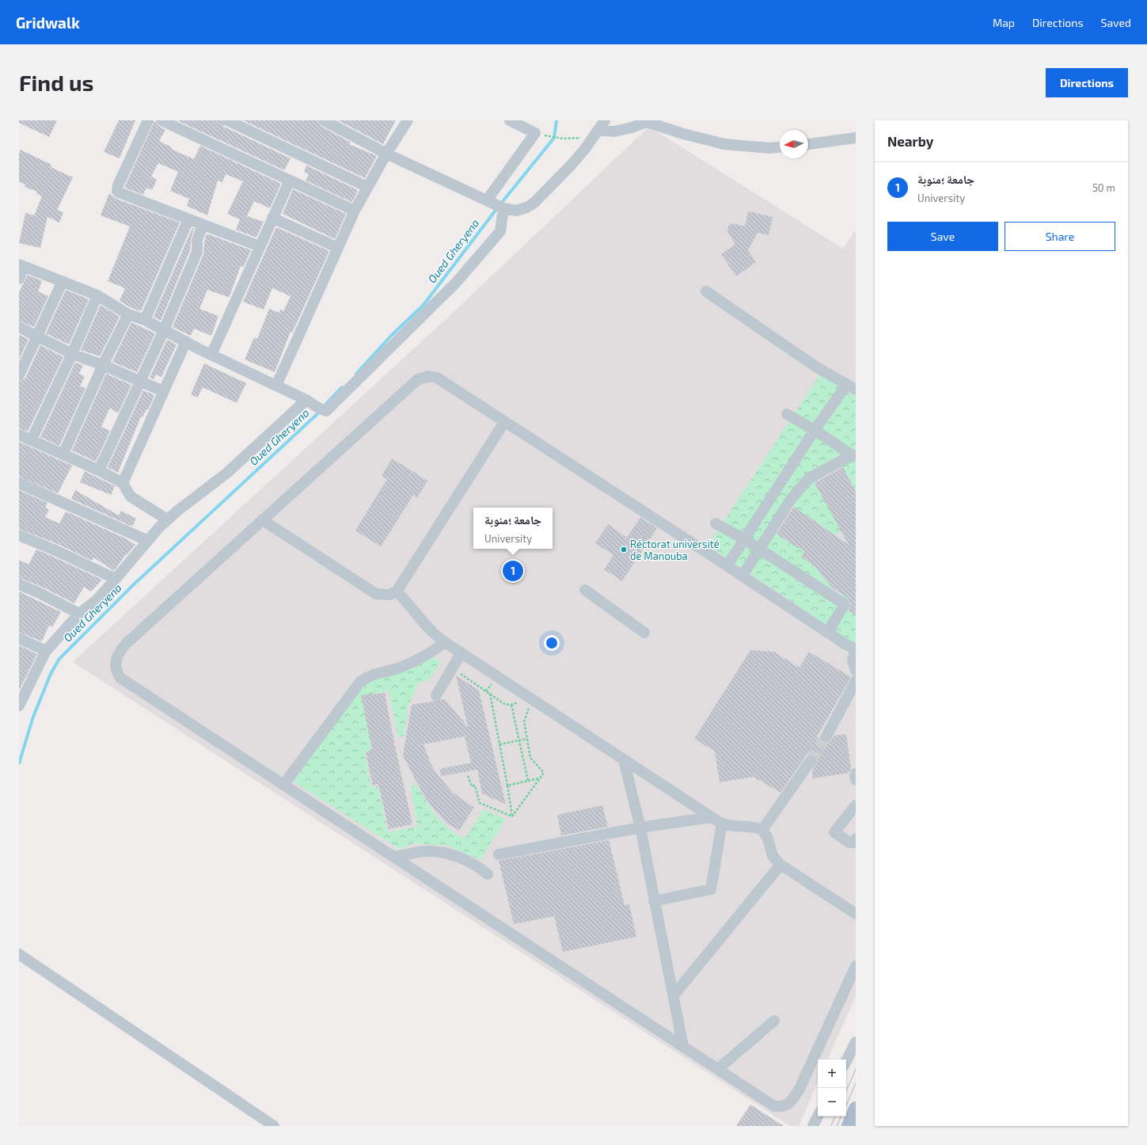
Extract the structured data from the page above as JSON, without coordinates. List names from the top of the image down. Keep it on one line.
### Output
{"water":["Oued Gheryena"],"places":["Réctorat université de Manouba"],"north":"left","page":{"header":"Gridwalk","nav":["Map","Directions","Saved"],"buttons":["Directions",["Save","Share"]],"title":"Find us","heading":"Nearby","list":[{"mark":"1","name":"جامعة ؛منوبة","note":"University","value":"50 m"}],"popup":["جامعة ؛منوبة","University"],"pins":"1","map_buttons":["+","−"]}}
